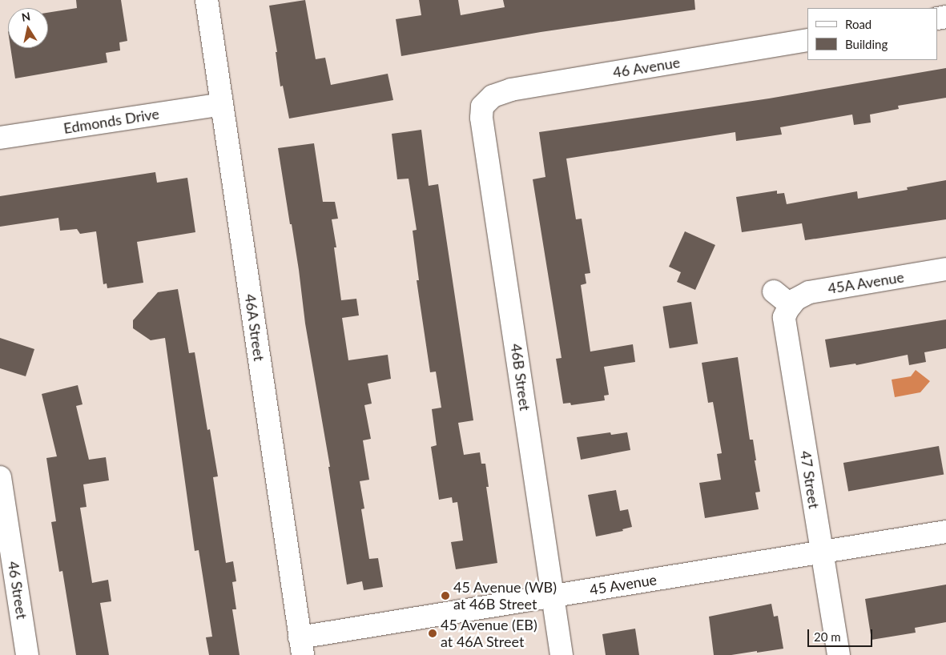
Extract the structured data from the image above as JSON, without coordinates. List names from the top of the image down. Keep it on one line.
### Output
{"streets":{"street":["46 Avenue","Edmonds Drive","45A Avenue","46A Street","46B Street","47 Street","45 Avenue","46 Street"]},"crossings":[["46 Avenue","46B Street"],["Edmonds Drive","46A Street"],["45A Avenue","47 Street"],["46A Street","45 Avenue"],["46B Street","45 Avenue"],["47 Street","45 Avenue"]],"places":["45 Avenue (WB) at 46B Street","45 Avenue (EB) at 46A Street"],"legend":["Road","Building"],"scale_bar":"20 m","north":"top"}
